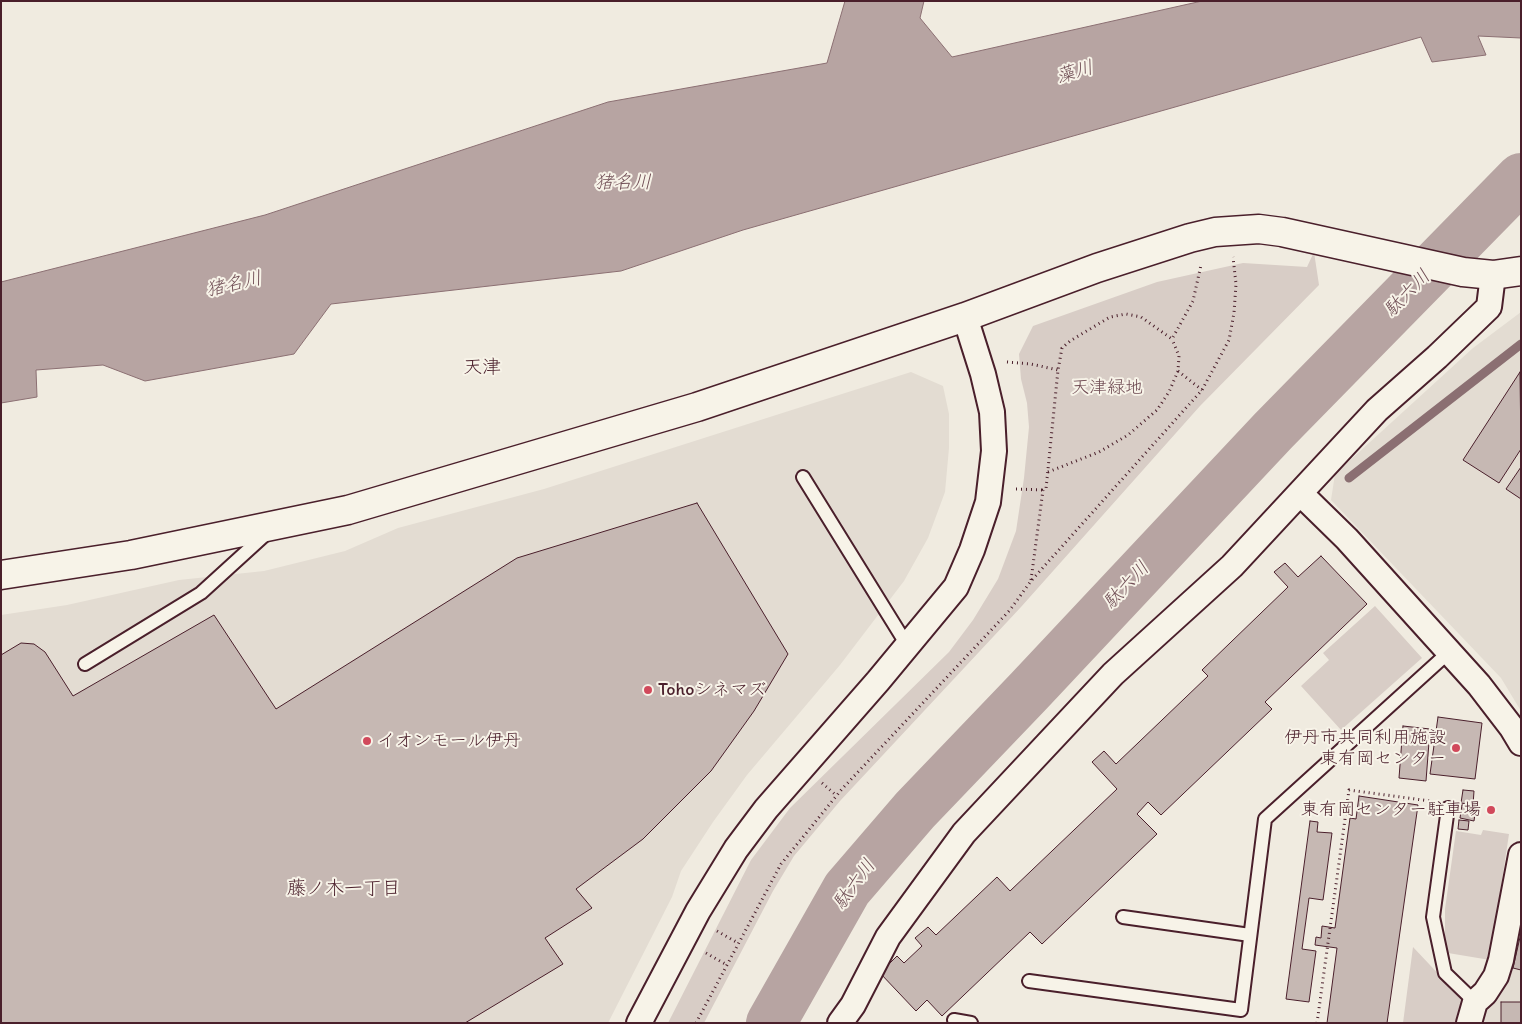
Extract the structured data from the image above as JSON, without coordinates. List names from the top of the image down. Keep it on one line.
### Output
{"districts":["天津","藤ノ木一丁目"],"water":["藻川","猪名川","駄六川"],"parks":["天津緑地"],"places":["Tohoシネマズ","イオンモール伊丹","伊丹市共同利用施設 東有岡センター","東有岡センター駐車場"]}
